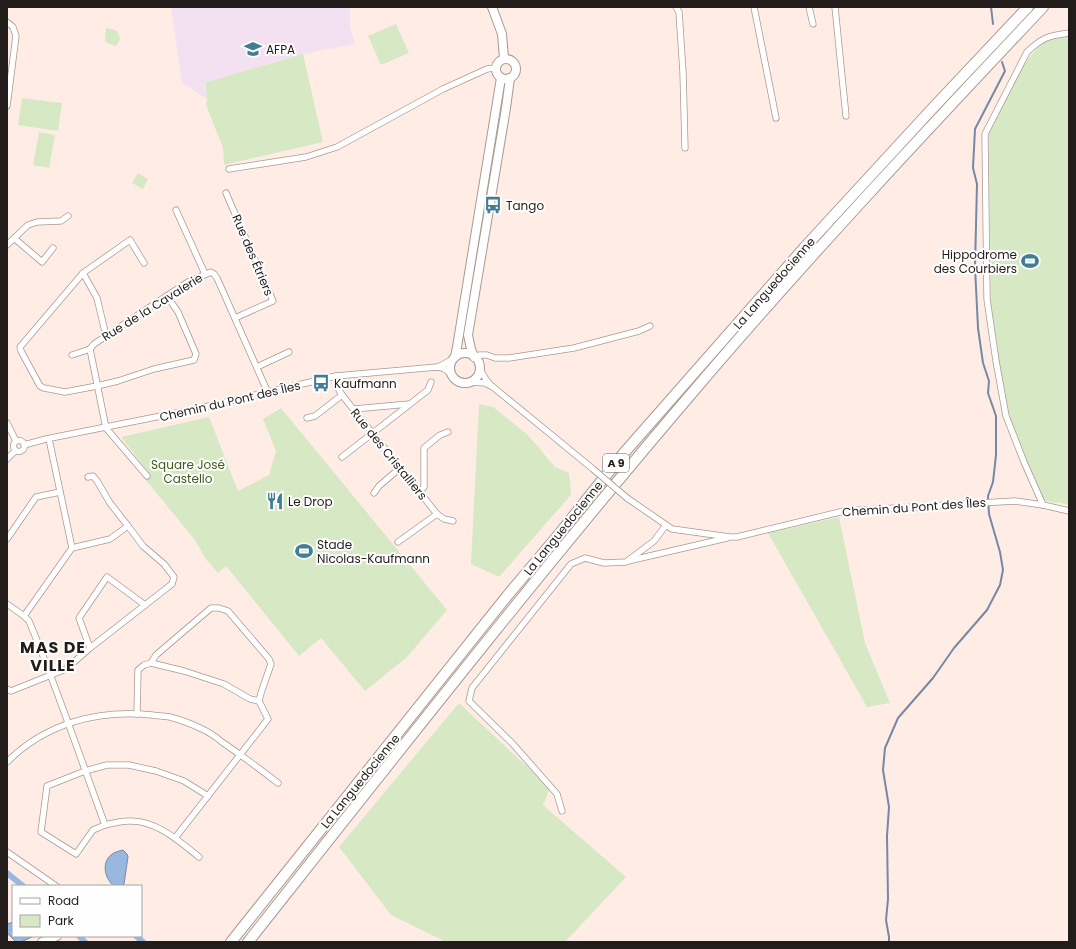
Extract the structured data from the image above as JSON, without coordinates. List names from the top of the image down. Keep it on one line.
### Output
{"streets":{"highway":["La Languedocienne","A 9"],"street":["Rue des Étriers","Rue de la Cavalerie","Chemin du Pont des Îles","Rue des Cristalliers"]},"crossings":[["Rue des Étriers","Rue de la Cavalerie"],["Rue de la Cavalerie","Chemin du Pont des Îles"],["Chemin du Pont des Îles","Rue des Cristalliers"]],"districts":["MAS DE VILLE"],"parks":["Square José Castello"],"places":{"school or university":["AFPA"],"bus stop":["Tango","Kaufmann"],"sports":["Hippodrome des Courbiers","Stade Nicolas-Kaufmann"],"restaurant":["Le Drop"]},"legend":["Road","Park"]}
